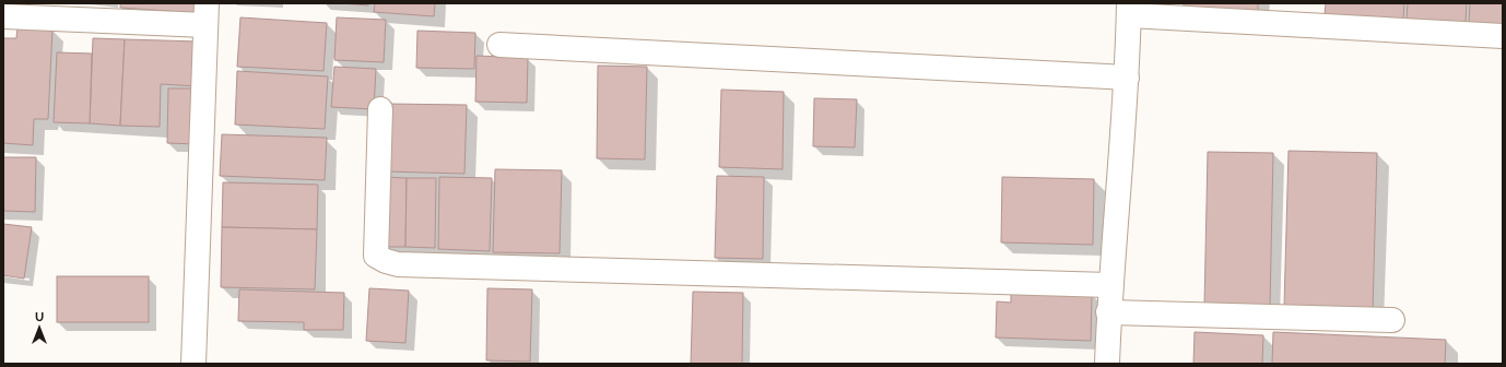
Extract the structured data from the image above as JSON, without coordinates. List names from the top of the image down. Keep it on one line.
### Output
{"north":"top"}
